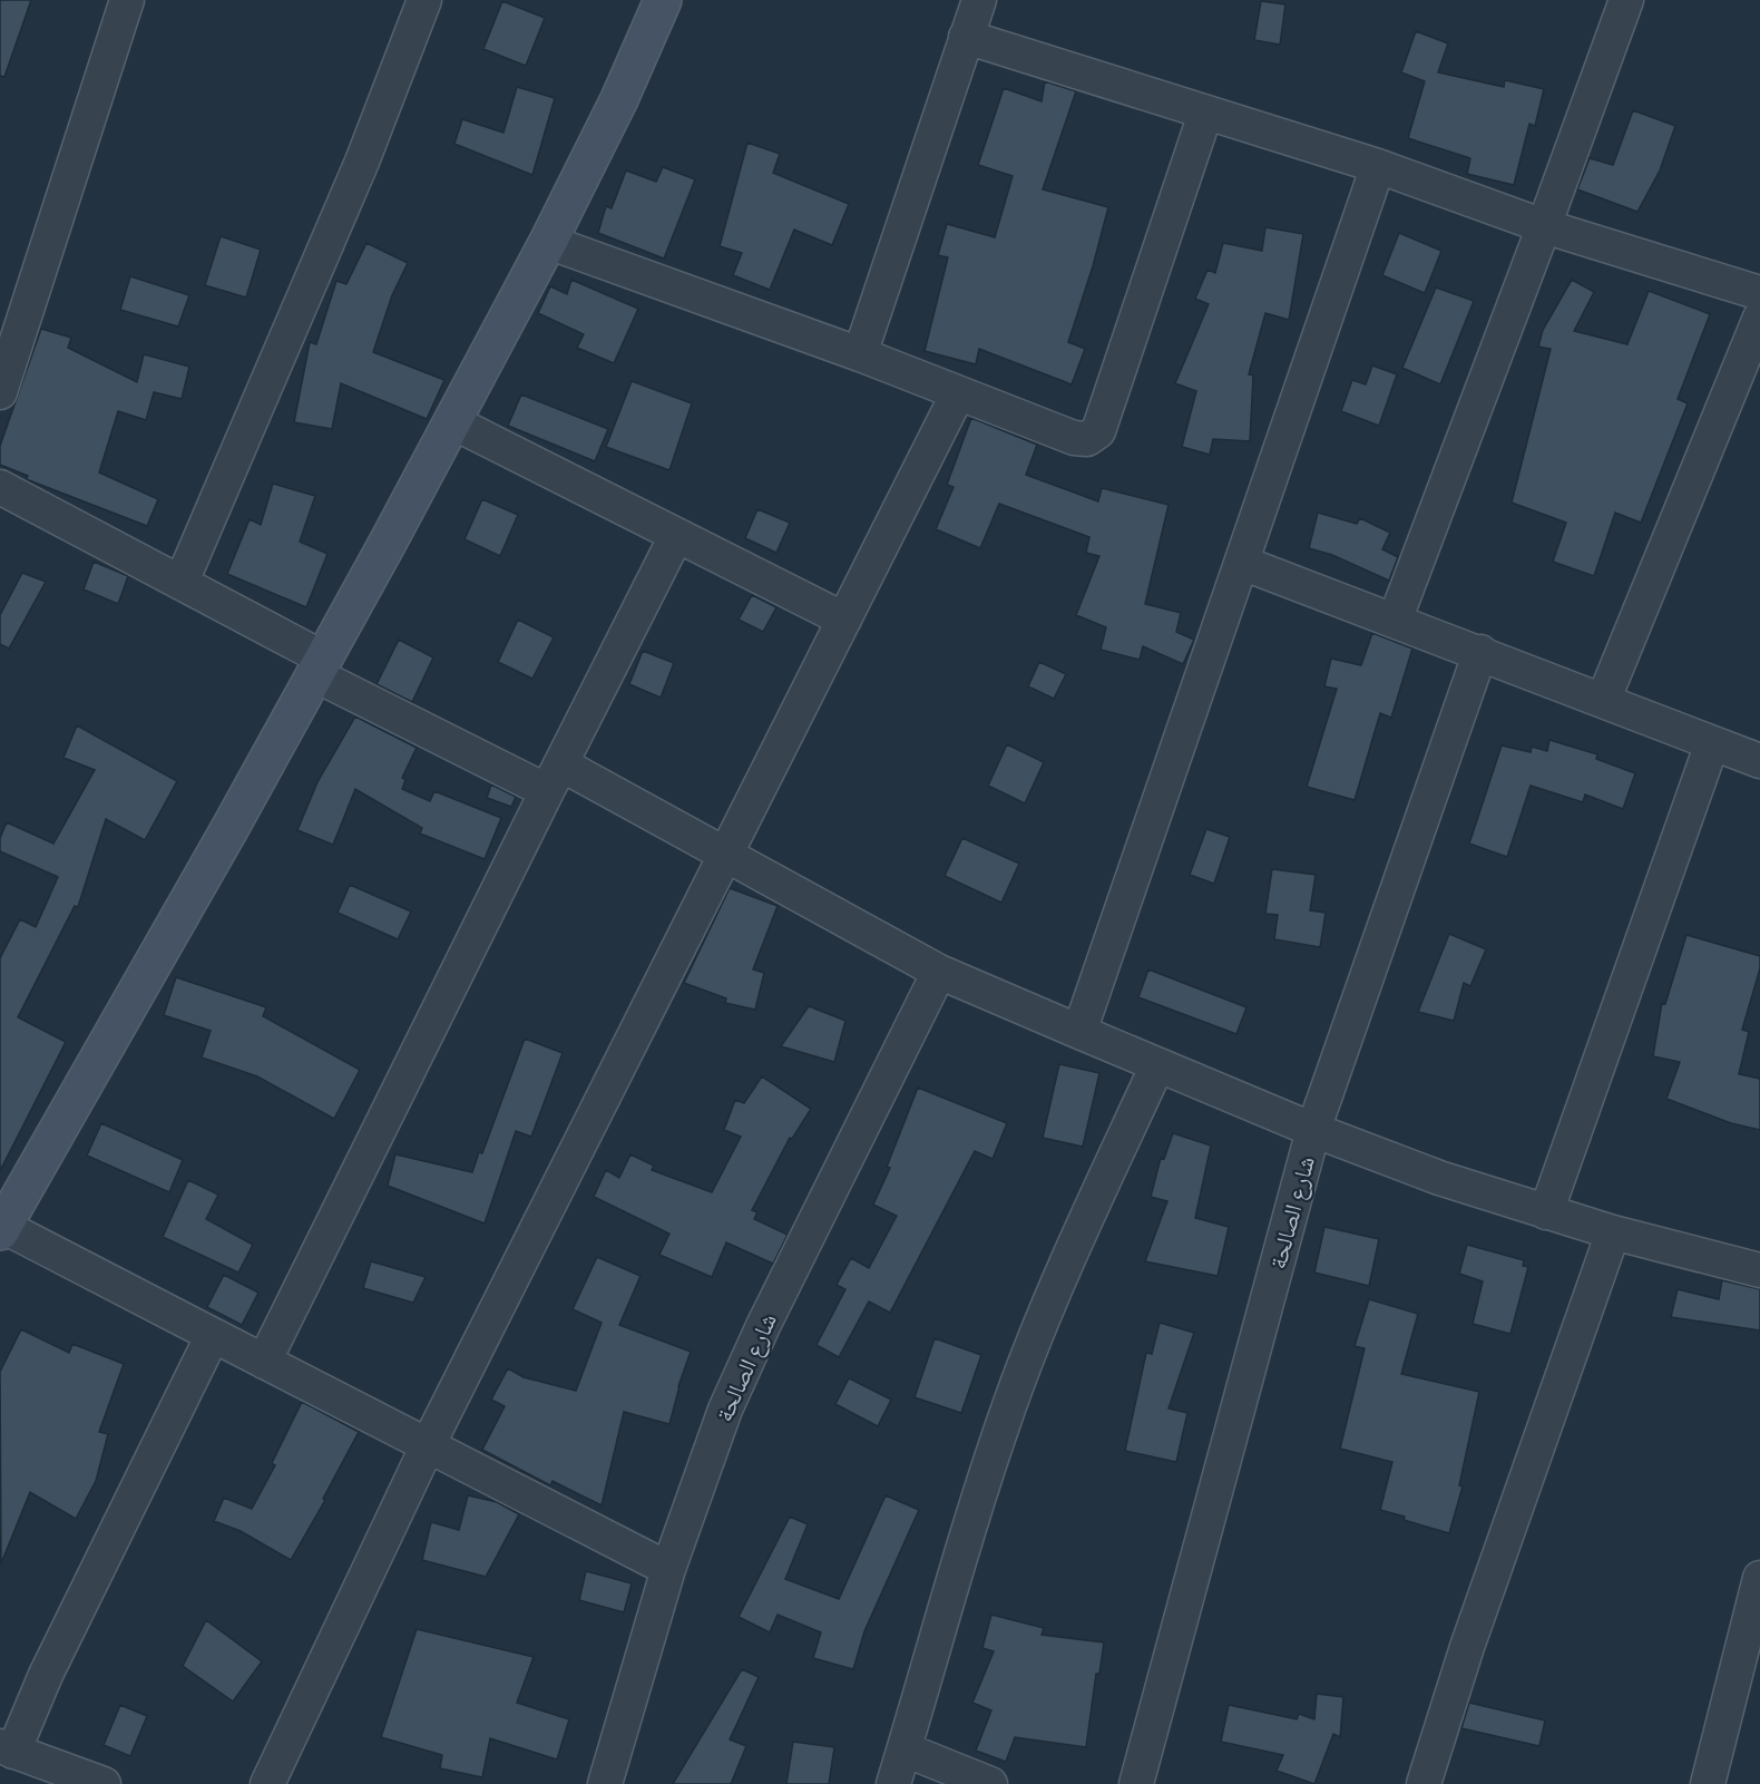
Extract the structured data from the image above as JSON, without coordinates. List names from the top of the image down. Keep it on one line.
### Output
{"streets":{"street":["شارع الصالحة"]}}
